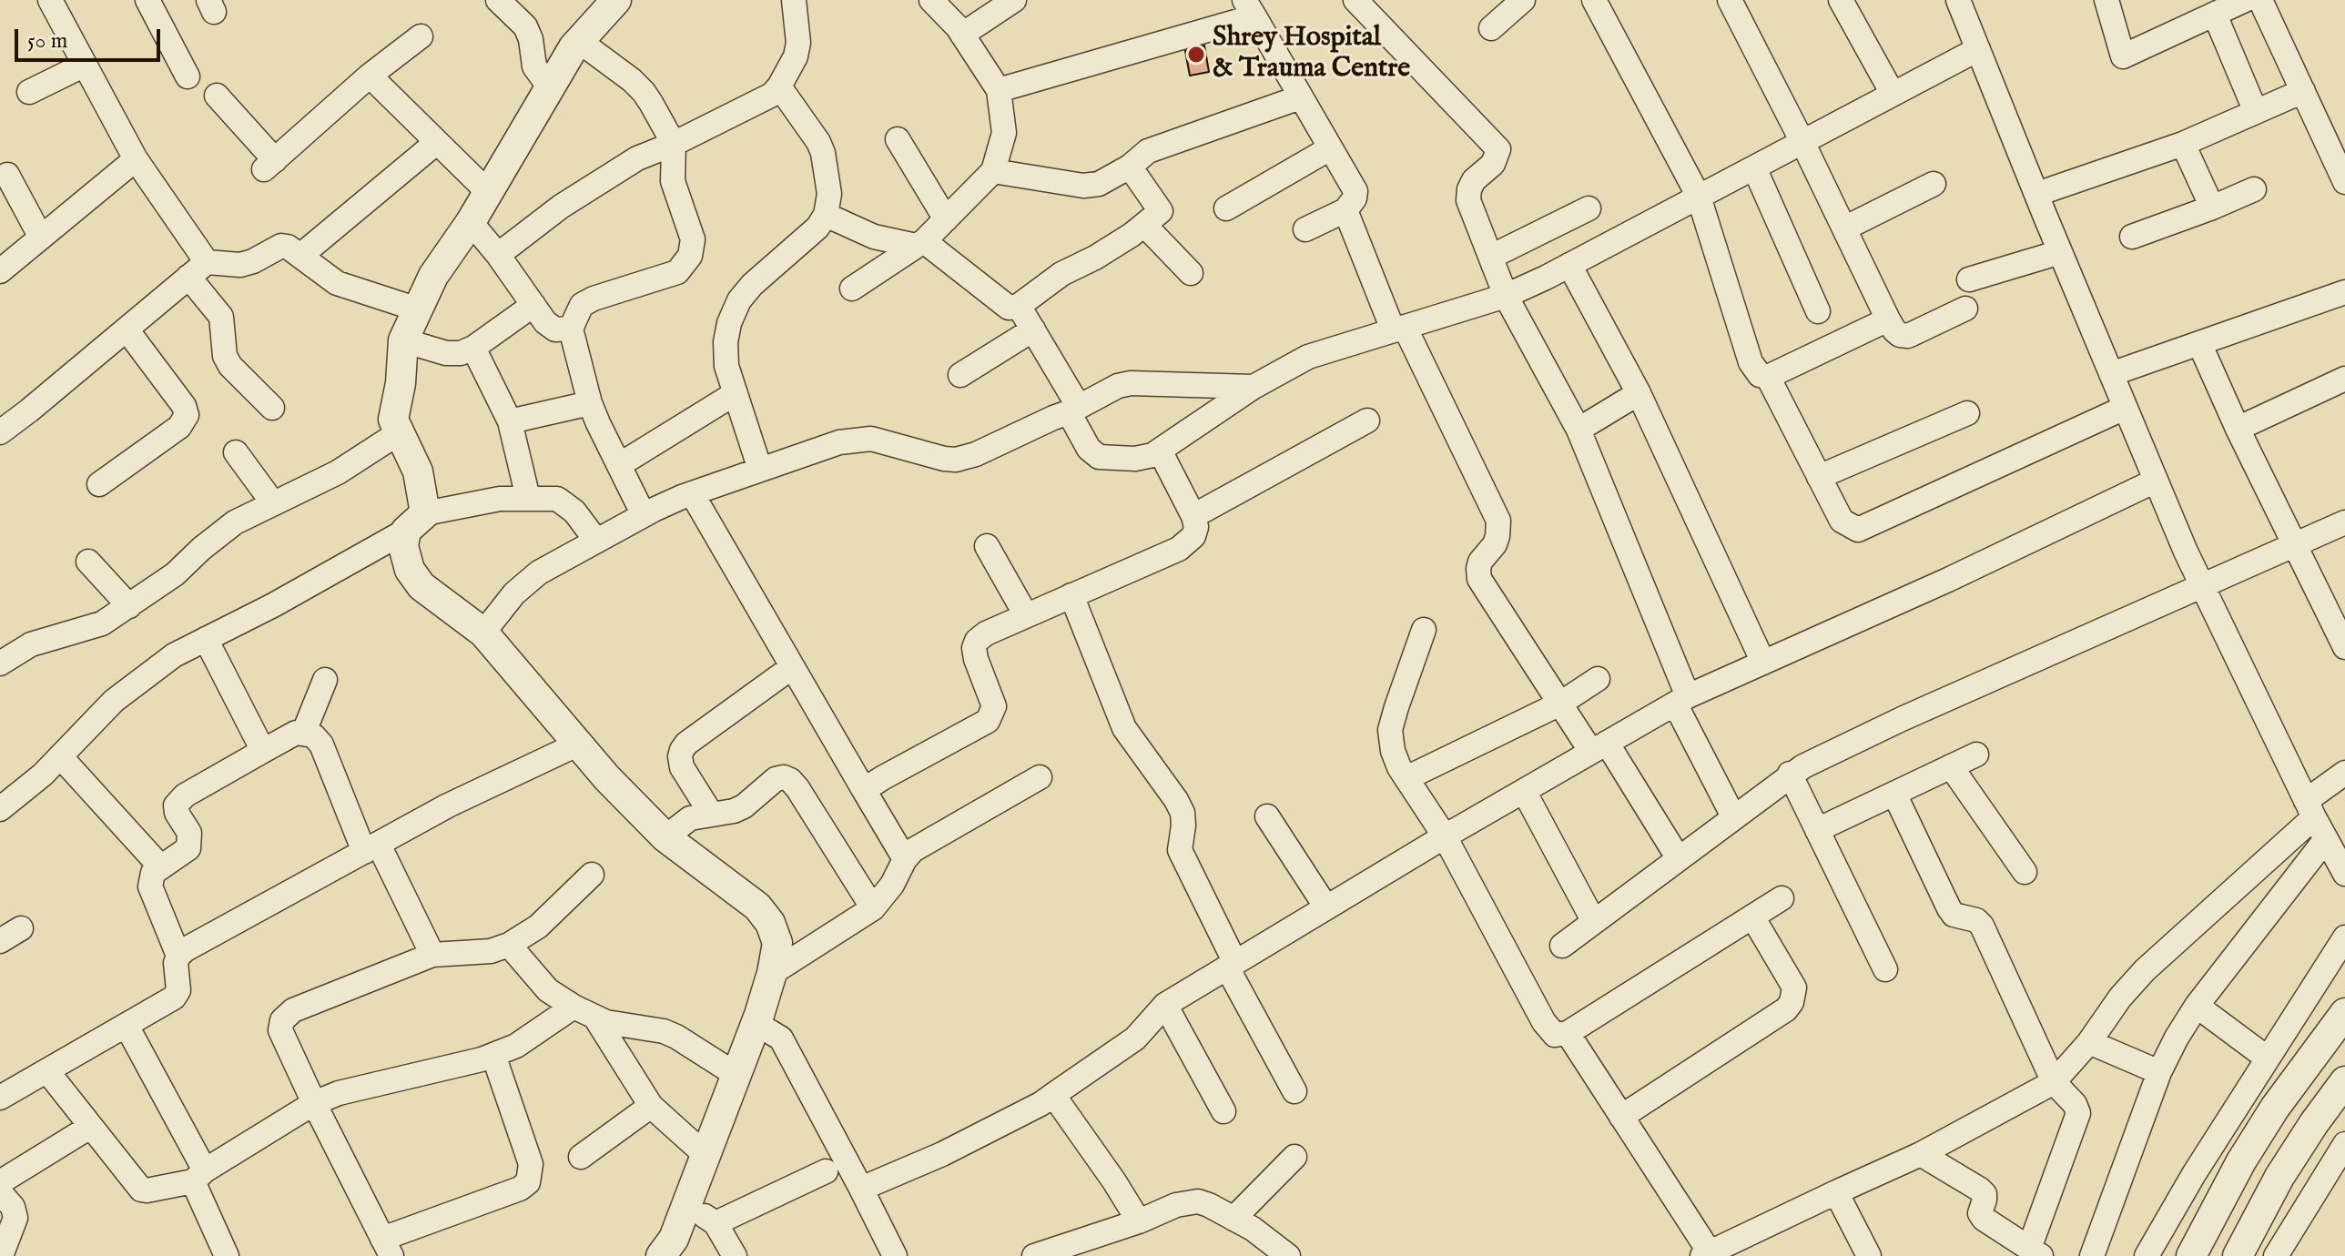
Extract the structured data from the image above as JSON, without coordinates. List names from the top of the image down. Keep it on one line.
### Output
{"places":["Shrey Hospital & Trauma Centre"],"scale_bar":"50 m"}
